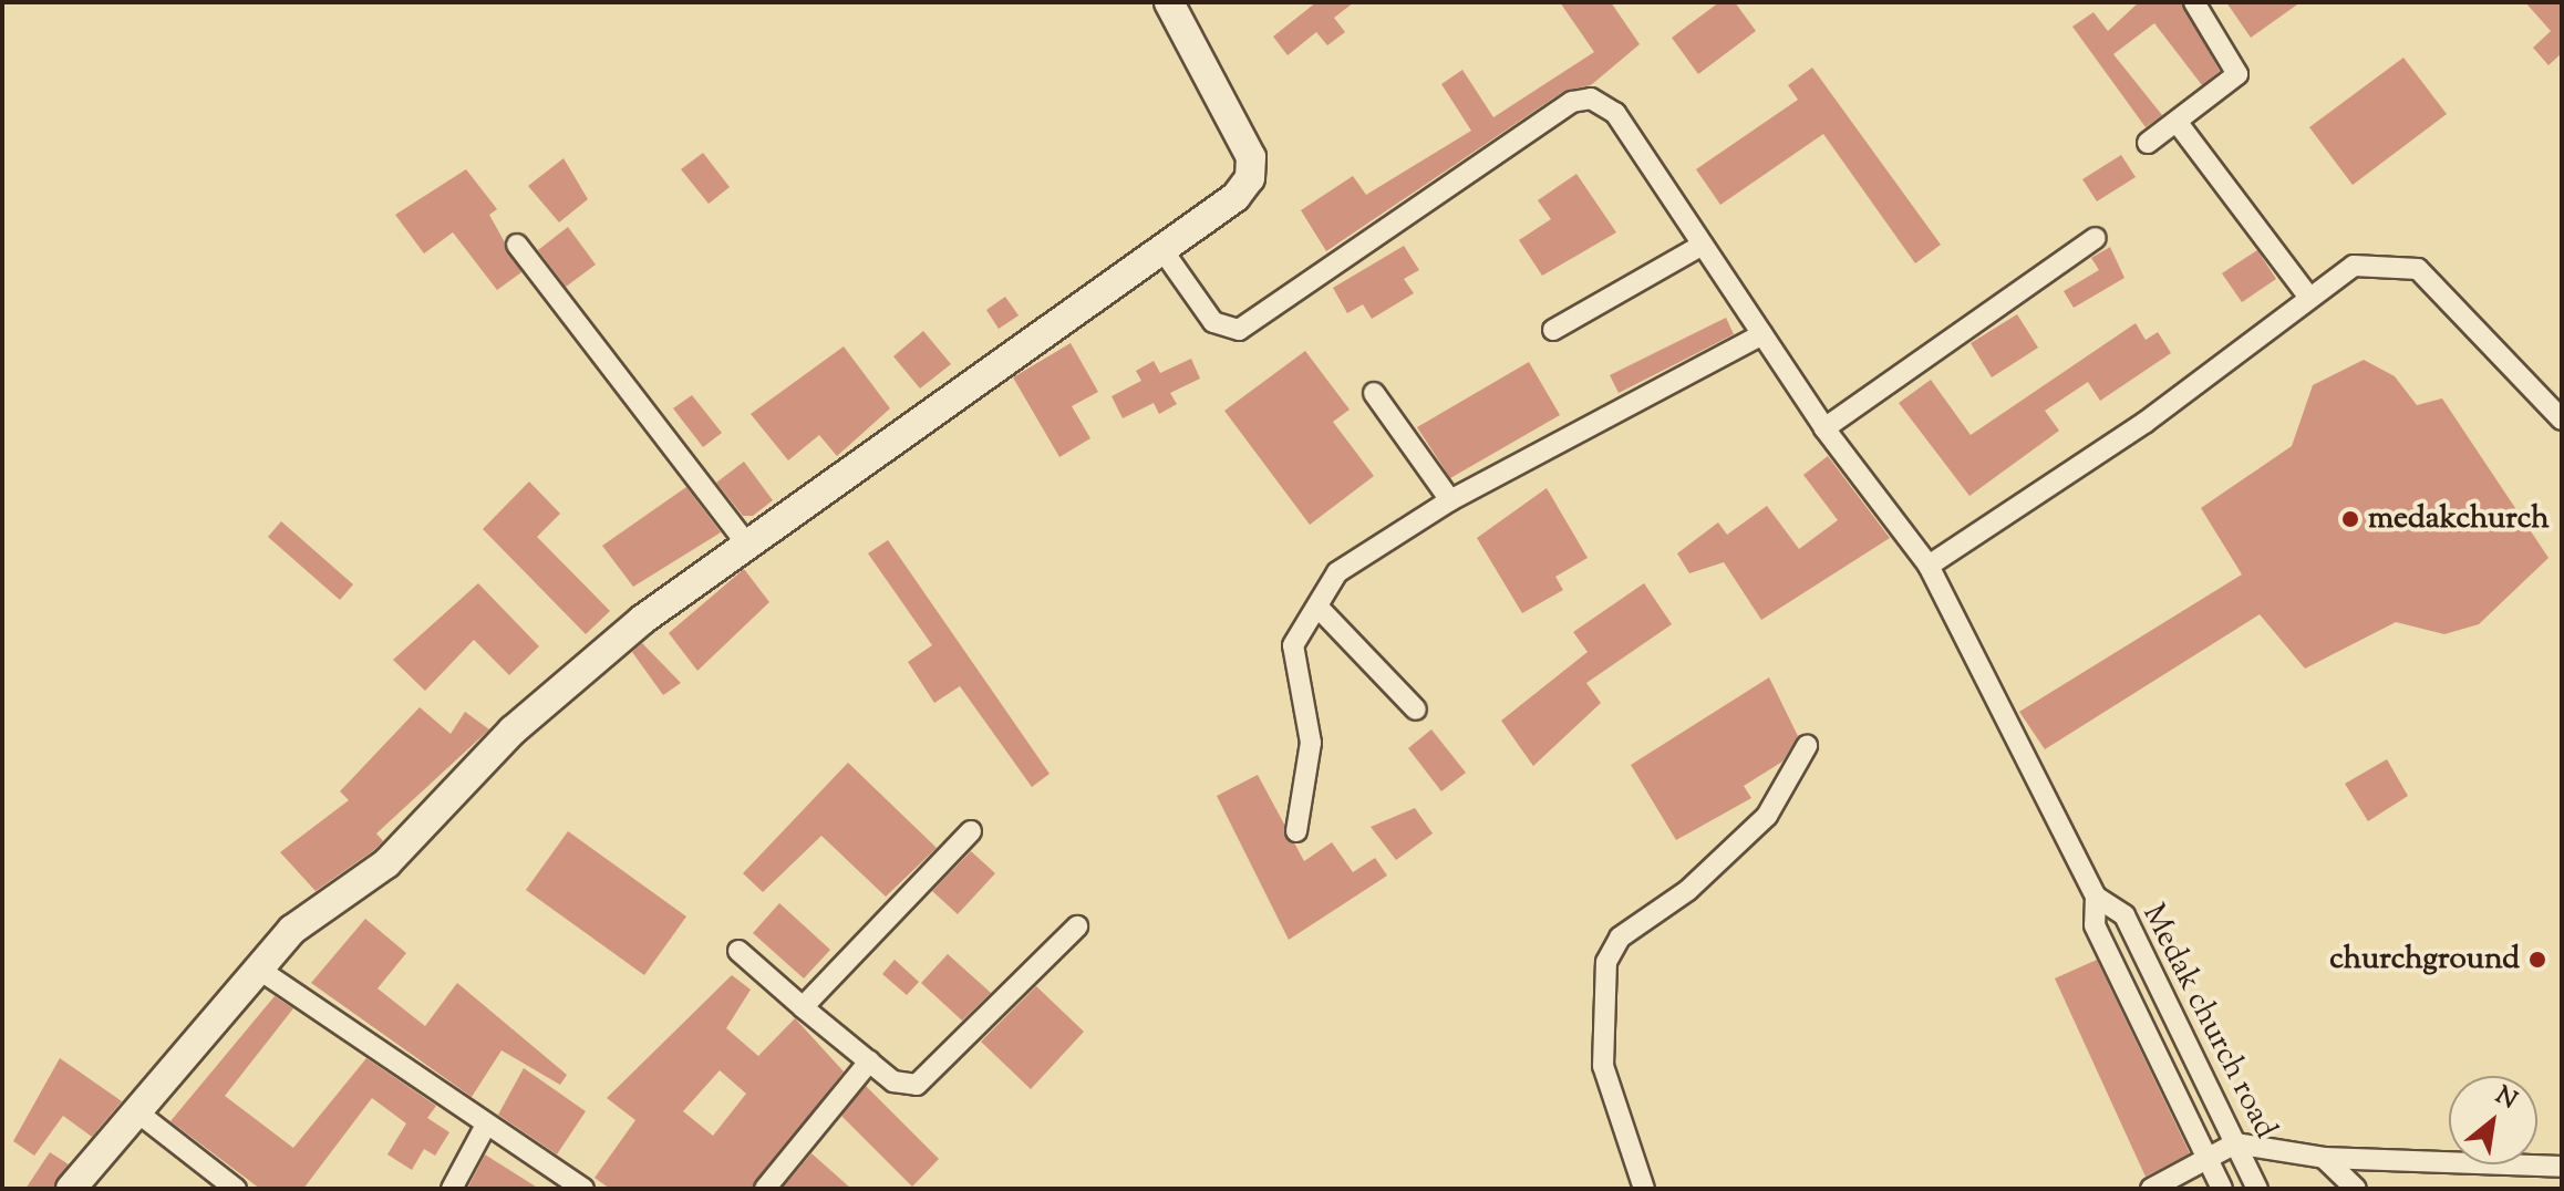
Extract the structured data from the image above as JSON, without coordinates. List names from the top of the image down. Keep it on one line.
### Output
{"streets":{"street":["Medak church road"]},"places":["medakchurch","churchground"],"north":"top right"}
